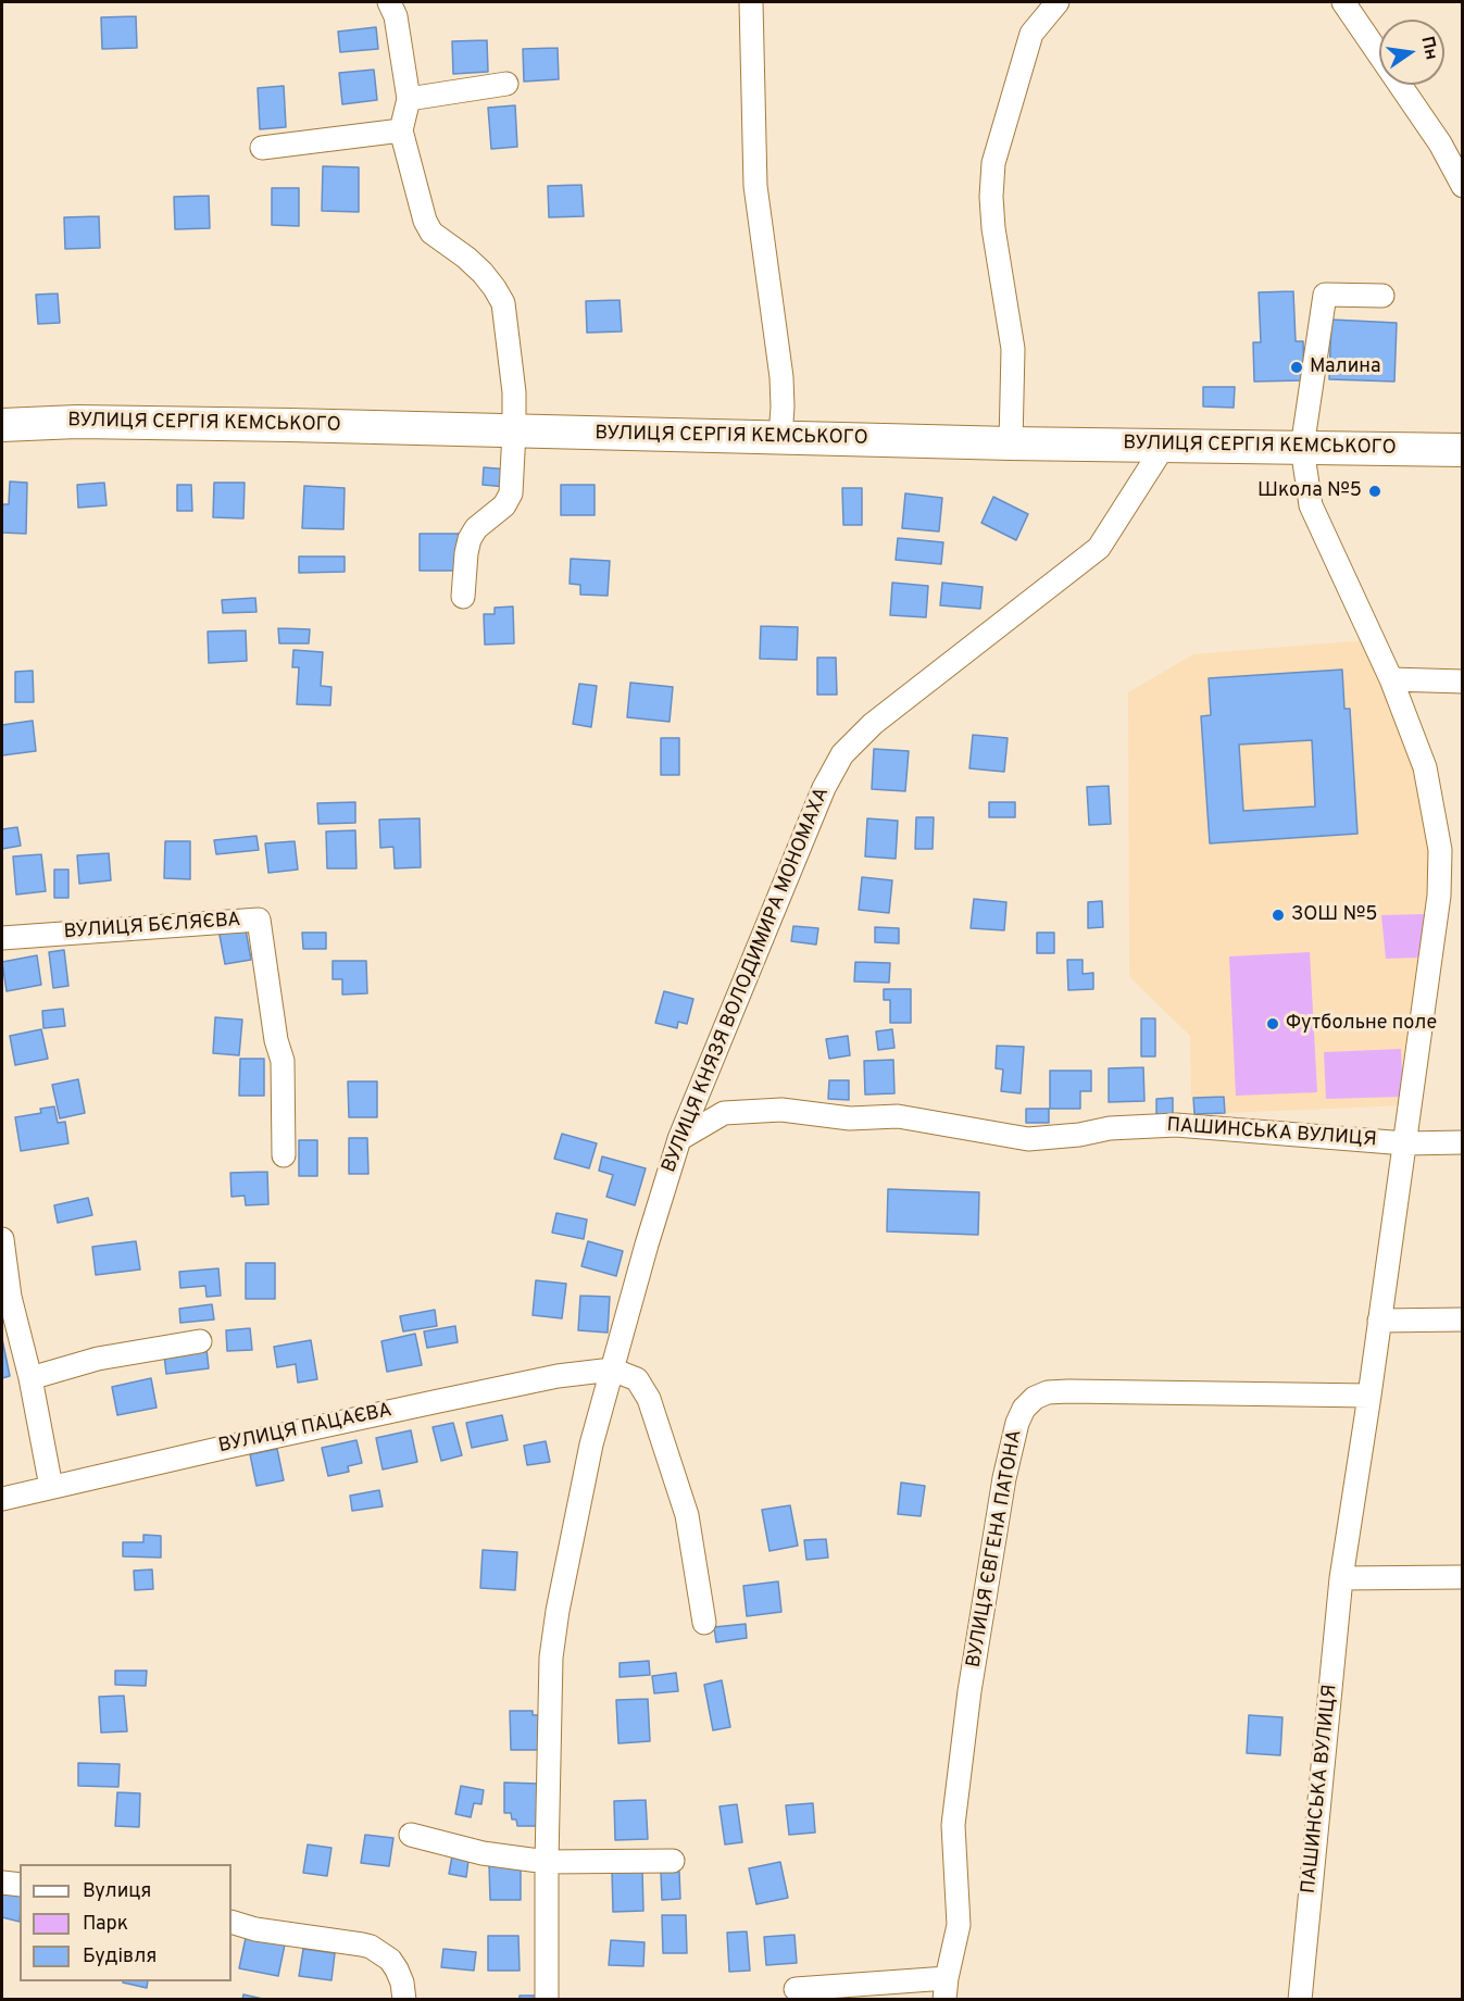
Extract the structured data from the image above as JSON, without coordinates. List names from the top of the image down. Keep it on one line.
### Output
{"streets":{"highway":["ВУЛИЦЯ СЕРГІЯ КЕМСЬКОГО"],"street":["ВУЛИЦЯ БЄЛЯЄВА","ВУЛИЦЯ КНЯЗЯ ВОЛОДИМИРА МОНОМАХА","ПАШИНСЬКА ВУЛИЦЯ","ВУЛИЦЯ ПАЦАЄВА","ВУЛИЦЯ ЄВГЕНА ПАТОНА"]},"crossings":[["ВУЛИЦЯ СЕРГІЯ КЕМСЬКОГО","ВУЛИЦЯ КНЯЗЯ ВОЛОДИМИРА МОНОМАХА"],["ВУЛИЦЯ СЕРГІЯ КЕМСЬКОГО","ПАШИНСЬКА ВУЛИЦЯ"],["ВУЛИЦЯ КНЯЗЯ ВОЛОДИМИРА МОНОМАХА","ПАШИНСЬКА ВУЛИЦЯ"],["ВУЛИЦЯ КНЯЗЯ ВОЛОДИМИРА МОНОМАХА","ВУЛИЦЯ ПАЦАЄВА"],["ПАШИНСЬКА ВУЛИЦЯ","ВУЛИЦЯ ЄВГЕНА ПАТОНА"]],"places":["Малина","Школа №5","ЗОШ №5","Футбольне поле"],"legend":["Вулиця","Парк","Будівля"],"north":"right"}
